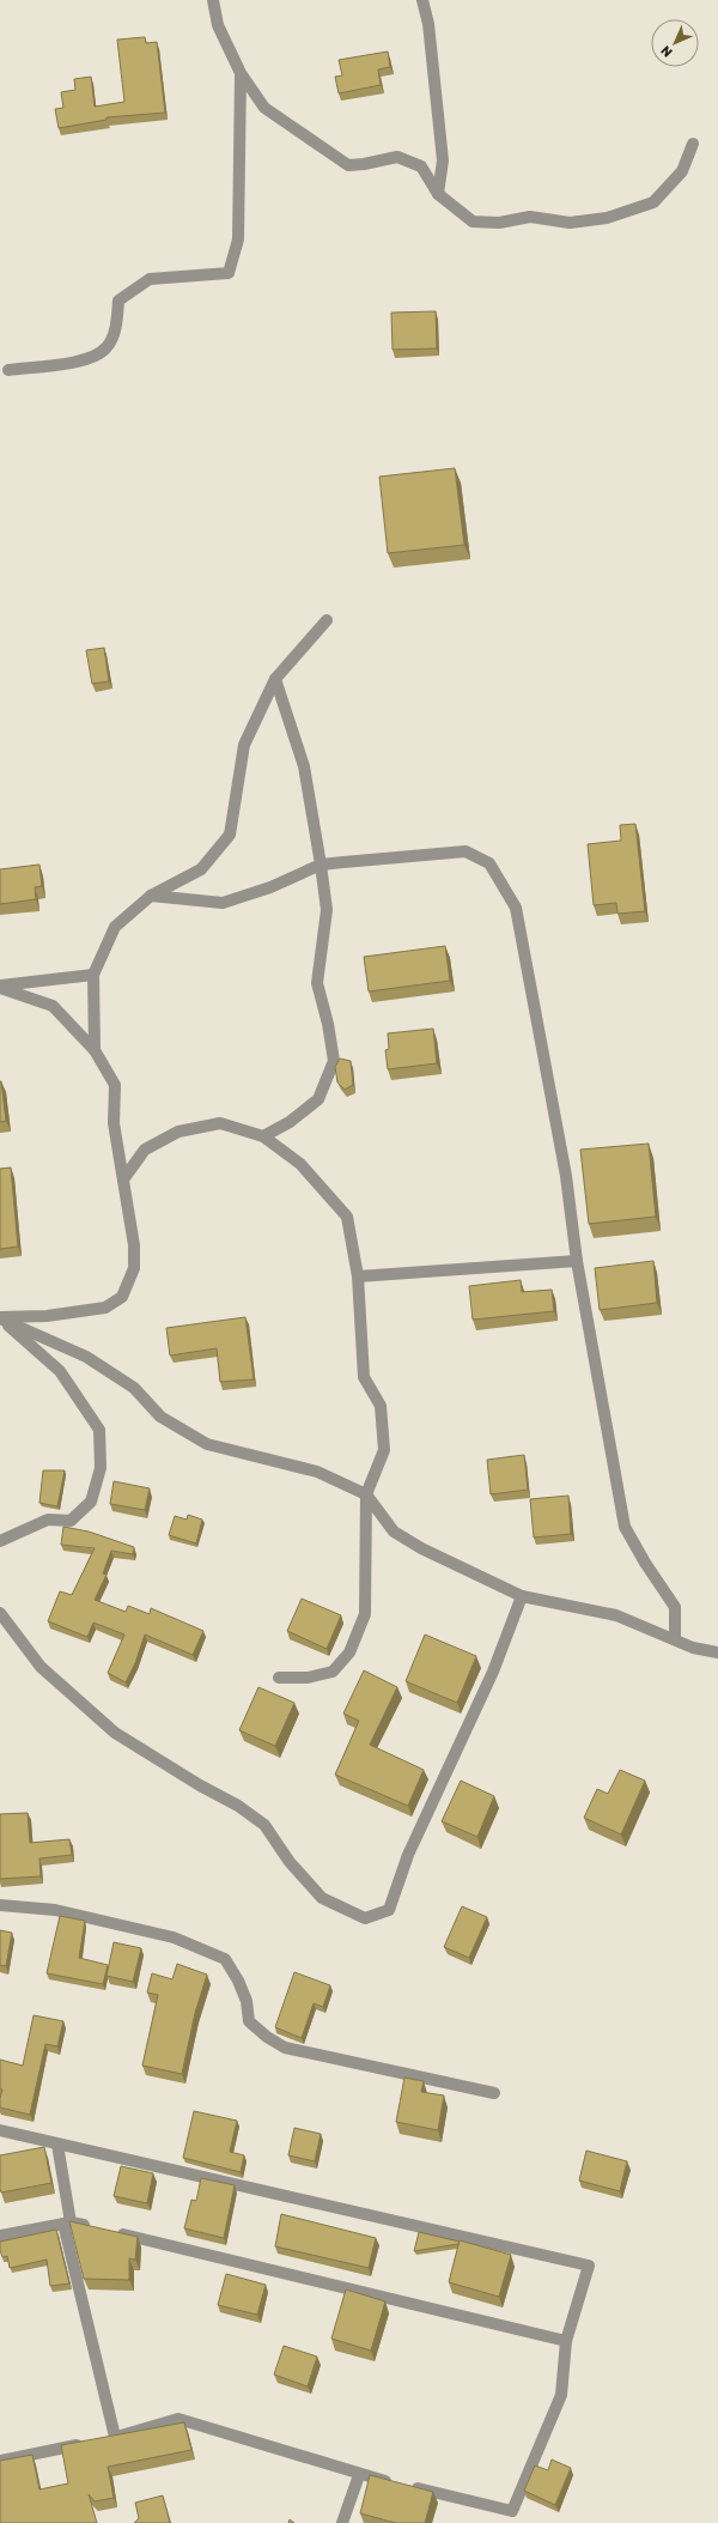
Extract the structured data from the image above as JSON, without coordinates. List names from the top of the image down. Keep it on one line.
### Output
{"north":"bottom left"}
